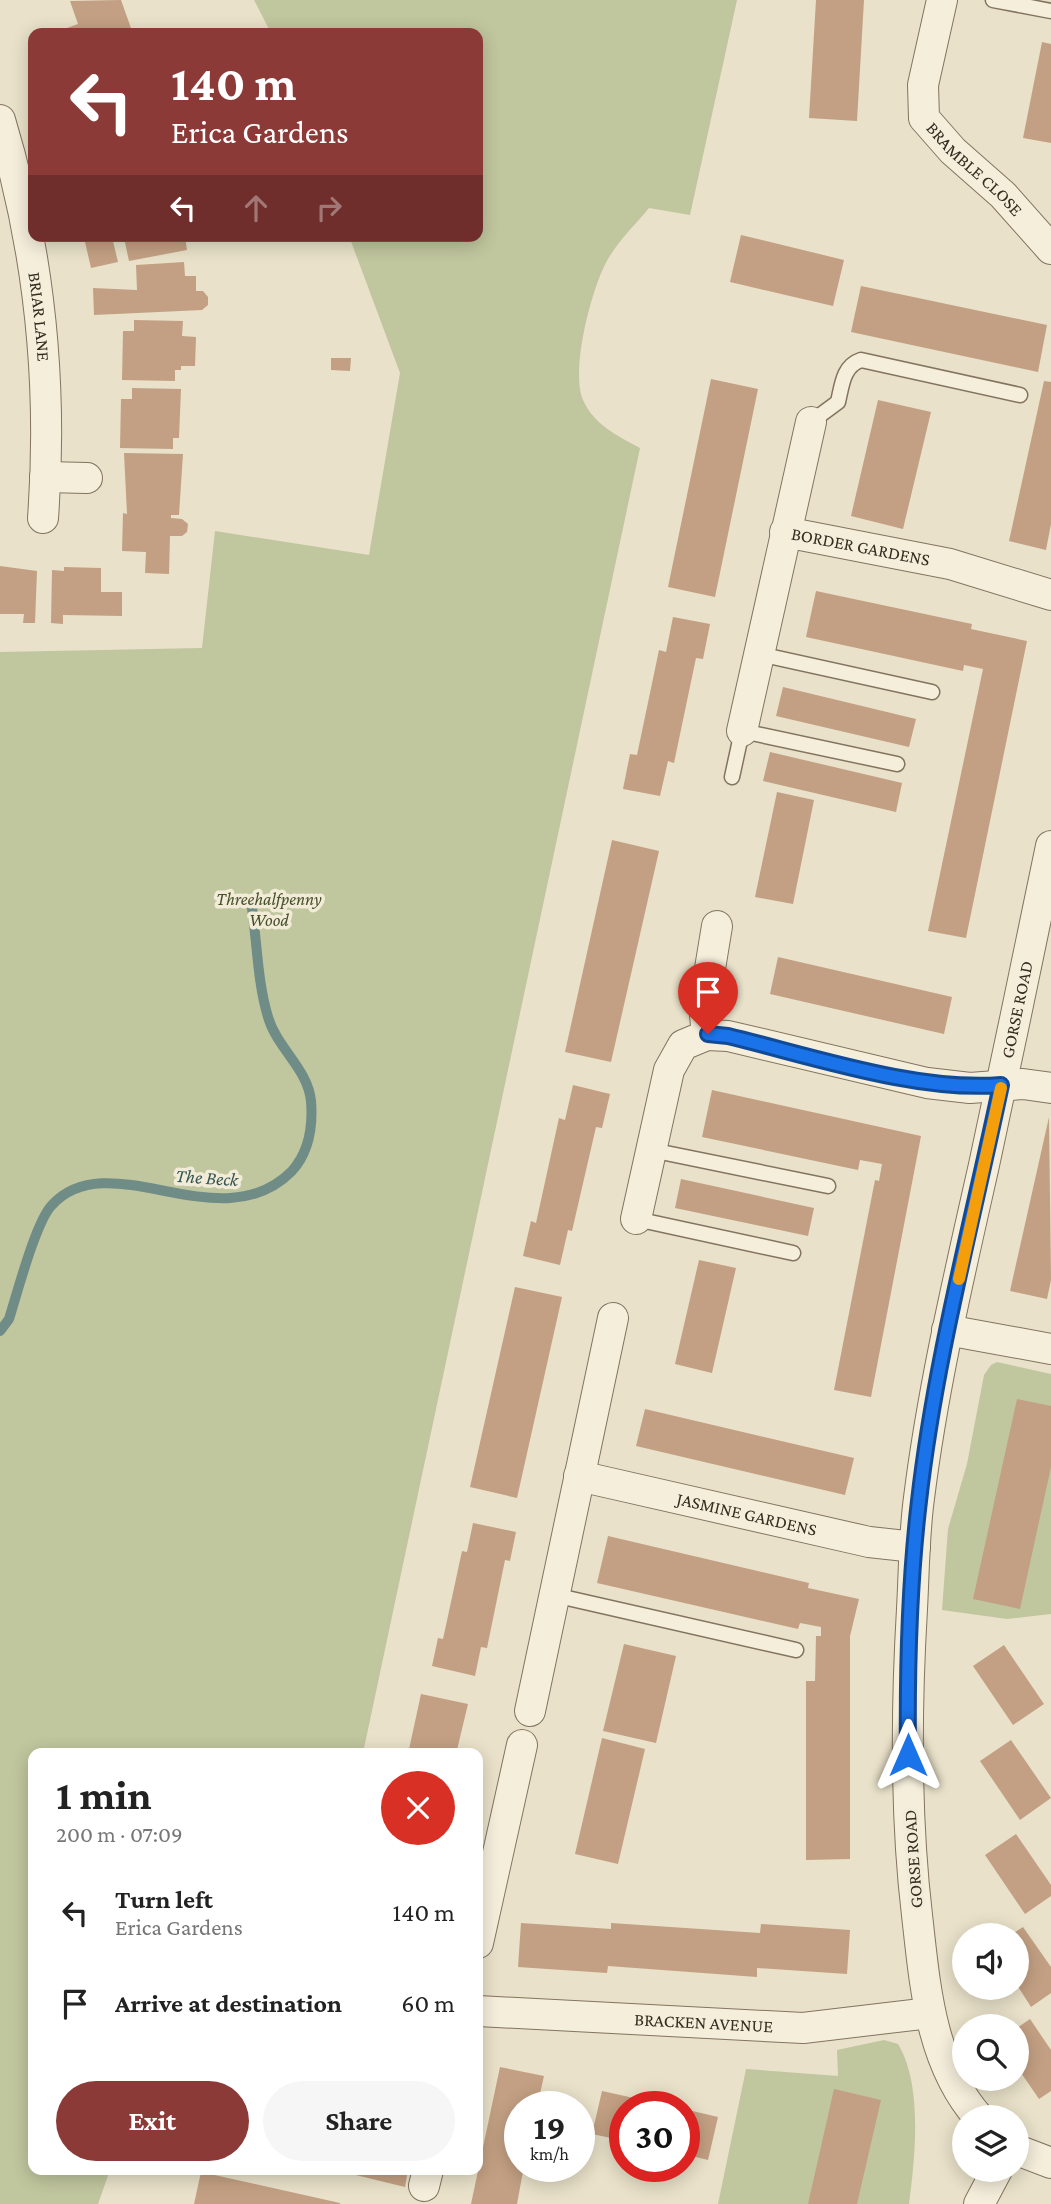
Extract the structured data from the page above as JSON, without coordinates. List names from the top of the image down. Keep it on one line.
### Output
{"streets":{"street":["BRAMBLE CLOSE","BRIAR LANE","BORDER GARDENS","GORSE ROAD","JASMINE GARDENS","BRACKEN AVENUE"]},"crossings":[["GORSE ROAD","JASMINE GARDENS"],["GORSE ROAD","BRACKEN AVENUE"]],"water":["The Beck"],"parks":["Threehalfpenny Wood"],"page":{"turn":["140 m","Erica Gardens"],"heading":["1 min","200 m · 07:09"],"list":[{"name":"Turn left","note":"Erica Gardens","value":"140 m"},{"name":"Arrive at destination","value":"60 m"}],"buttons":["Exit","Share"],"speed":"19 km/h","limit":"30"}}
